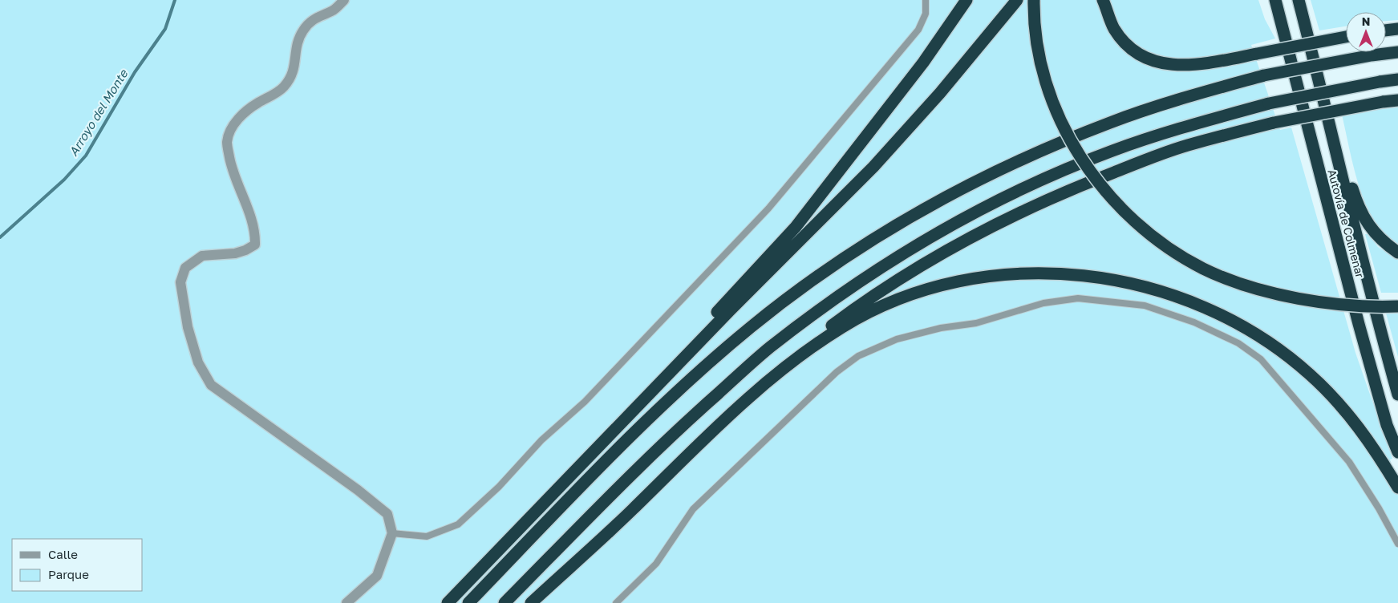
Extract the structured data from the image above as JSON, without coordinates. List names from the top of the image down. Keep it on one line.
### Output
{"streets":{"highway":["Autovía de Colmenar"]},"water":["Arroyo del Monte"],"legend":["Calle","Parque"],"north":"top"}
